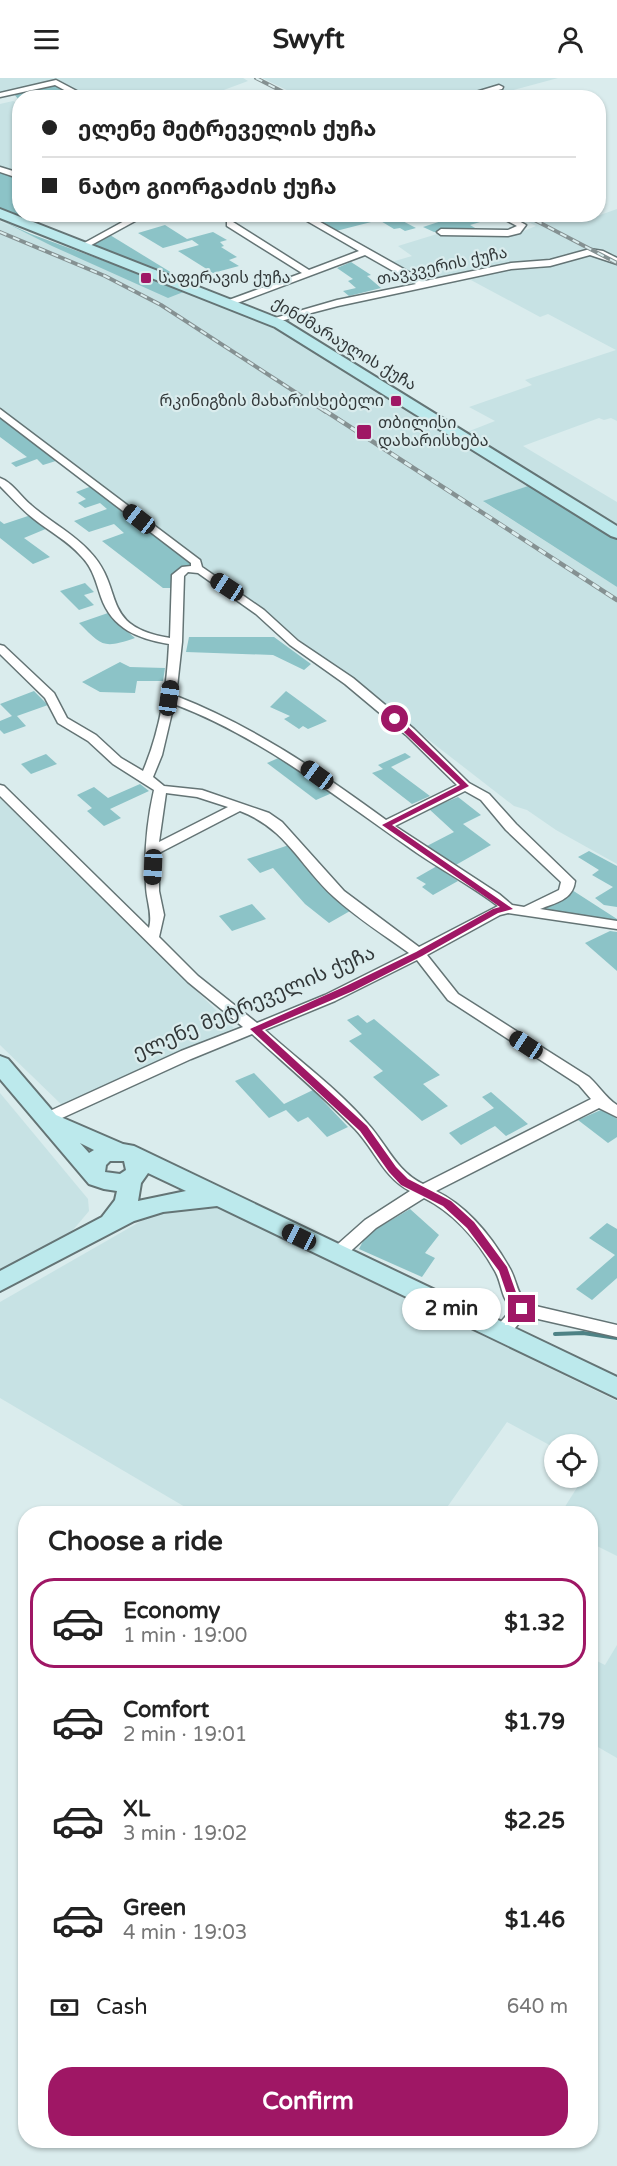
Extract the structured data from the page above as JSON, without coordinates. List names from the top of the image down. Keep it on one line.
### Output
{"streets":{"main road":["ქინძმარაულის ქუჩა"],"street":["თავკვერის ქუჩა","ელენე მეტრეველის ქუჩა"]},"crossings":[["თავკვერის ქუჩა","ქინძმარაულის ქუჩა"]],"places":{"transit":["საფერავის ქუჩა","რკინიგზის მახარისხებელი","თბილისი დახარისხება"]},"page":{"header":"Swyft","banner":["ელენე მეტრეველის ქუჩა","ნატო გიორგაძის ქუჩა"],"bubble":"2 min","heading":"Choose a ride","list":[{"name":"Economy","note":"1 min · 19:00","value":"$1.32"},{"name":"Comfort","note":"2 min · 19:01","value":"$1.79"},{"name":"XL","note":"3 min · 19:02","value":"$2.25"},{"name":"Green","note":"4 min · 19:03","value":"$1.46"}],"pay":["Cash","640 m"],"buttons":"Confirm"}}
